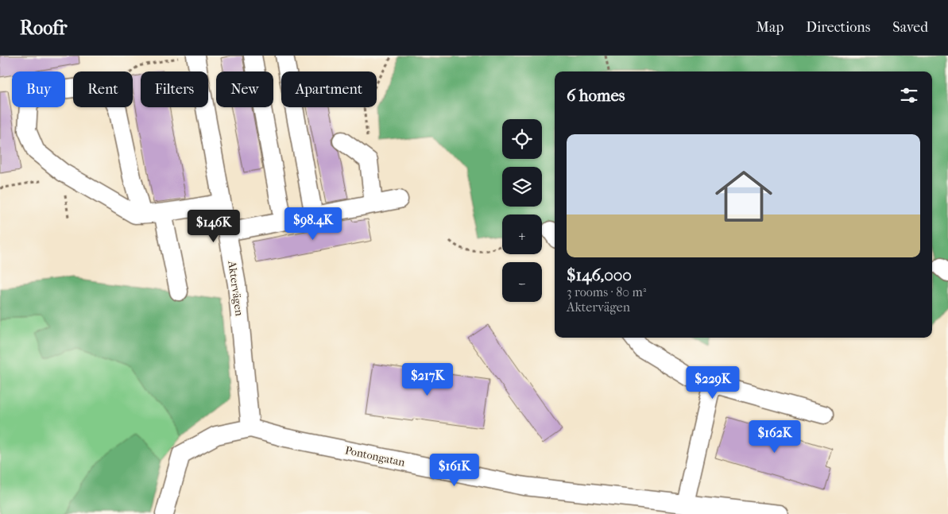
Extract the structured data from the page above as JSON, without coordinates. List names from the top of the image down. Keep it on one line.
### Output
{"streets":{"street":["Aktervägen","Pontongatan"]},"crossings":[["Aktervägen","Pontongatan"]],"page":{"header":"Roofr","nav":["Map","Directions","Saved"],"chip":["Buy","Rent","Filters","New","Apartment"],"heading":"6 homes","map_buttons":["+","−"],"list":[{"name":"$146,000","note":"3 rooms · 80 m² · Aktervägen"}],"price":["$98.4K","$146K","$217K","$229K","$162K","$161K"]}}
